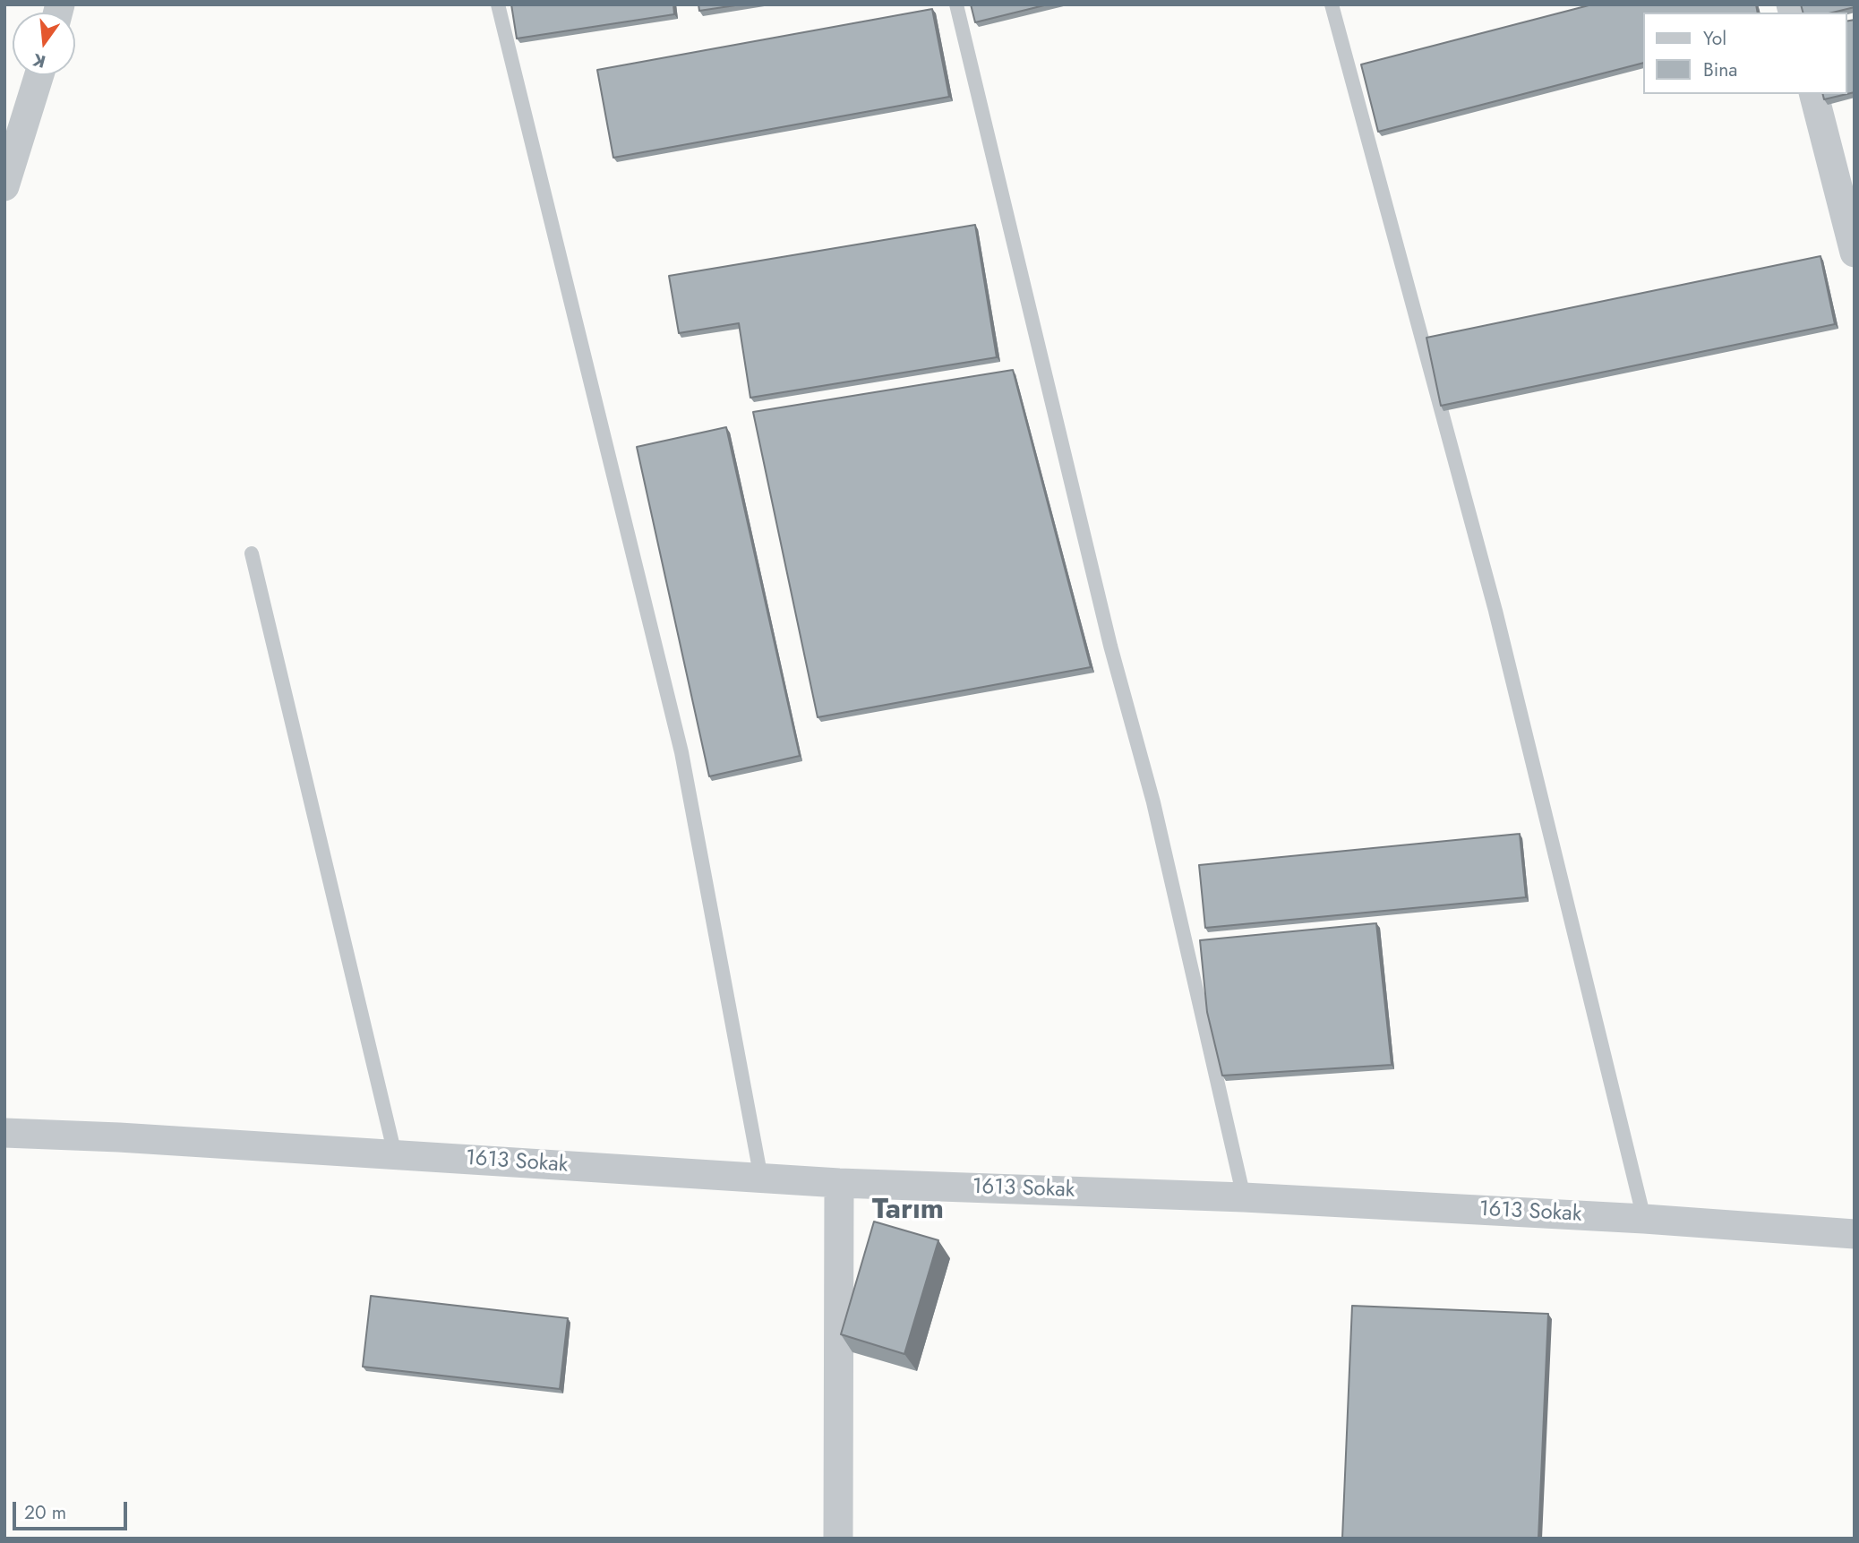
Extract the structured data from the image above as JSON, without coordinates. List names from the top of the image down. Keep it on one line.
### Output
{"streets":{"street":["1613 Sokak"]},"districts":["Tarım"],"legend":["Yol","Bina"],"scale_bar":"20 m","north":"bottom"}
